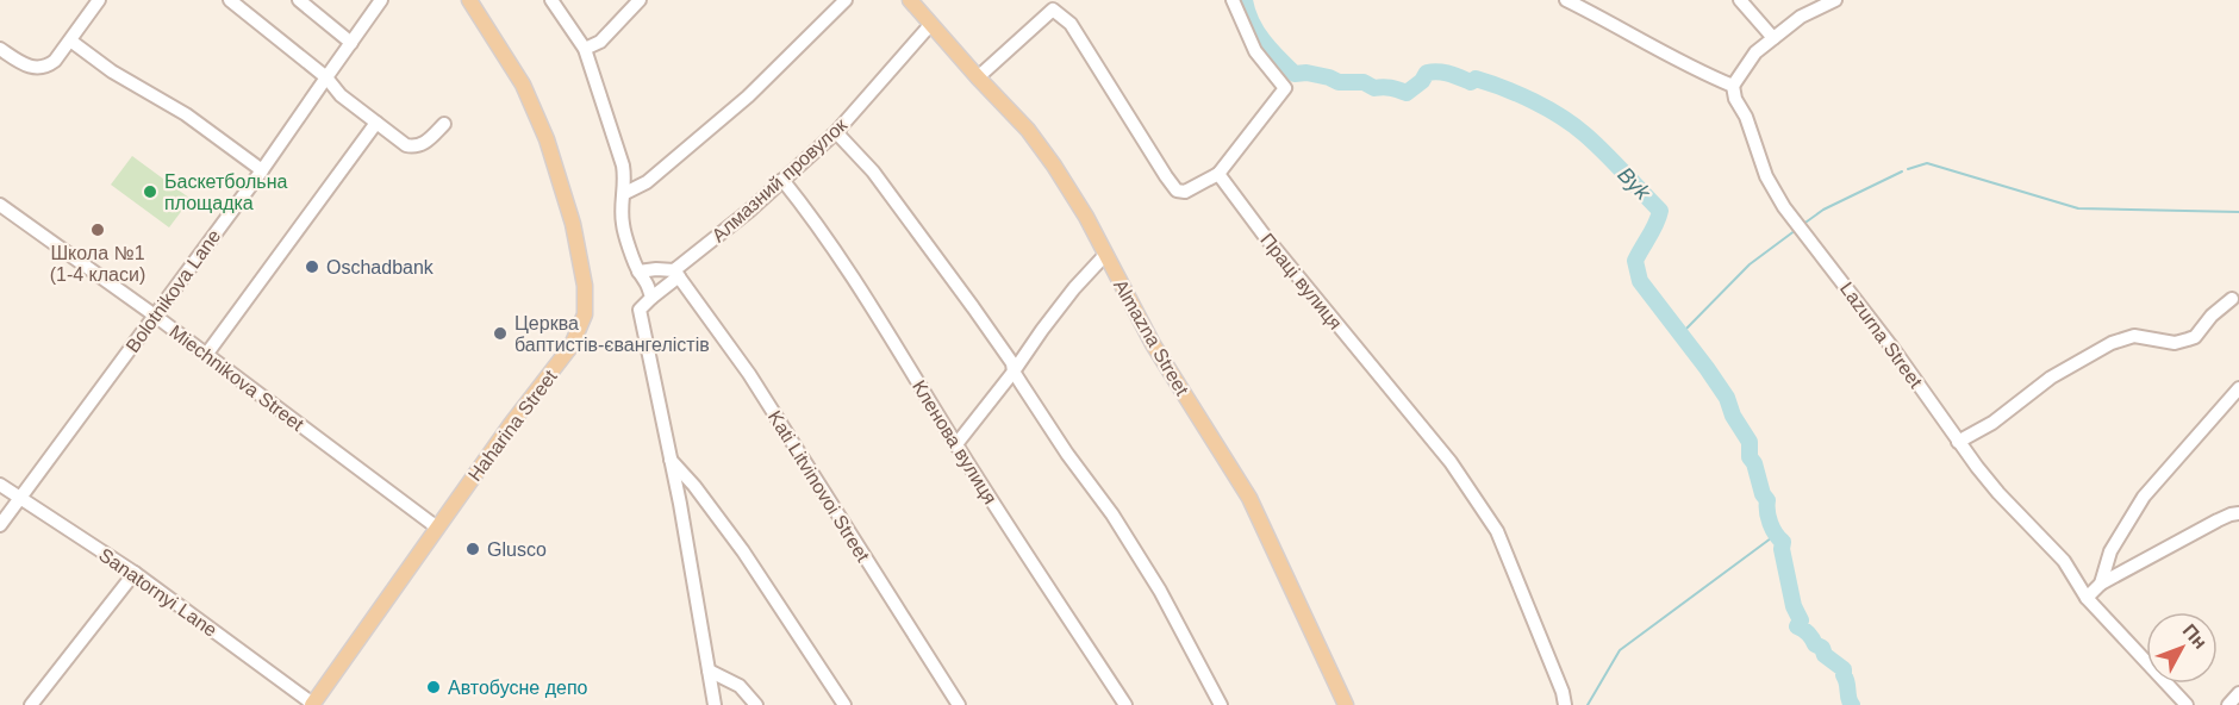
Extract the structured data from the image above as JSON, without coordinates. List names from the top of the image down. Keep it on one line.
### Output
{"streets":{"main road":["Almazna Street","Haharina Street"],"street":["Алмазний провулок","Праці вулиця","Bolotnikova Lane","Lazurna Street","Miechnikova Street","Кленова вулиця","Kati Litvinovoi Street","Sanatornyi Lane"]},"crossings":[["Алмазний провулок","Almazna Street"],["Алмазний провулок","Кленова вулиця"],["Алмазний провулок","Kati Litvinovoi Street"],["Bolotnikova Lane","Miechnikova Street"],["Bolotnikova Lane","Sanatornyi Lane"],["Miechnikova Street","Haharina Street"],["Haharina Street","Sanatornyi Lane"]],"water":["Byk"],"places":["Баскетбольна площадка","Школа №1 (1-4 класи)","Oschadbank","Церква баптистів-євангелістів","Glusco","Автобусне депо"],"north":"top right"}
